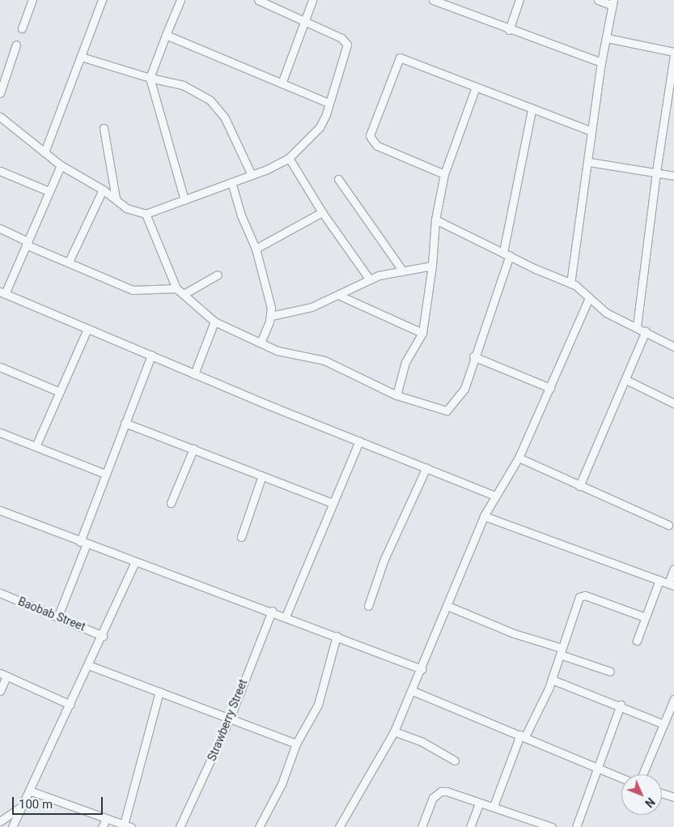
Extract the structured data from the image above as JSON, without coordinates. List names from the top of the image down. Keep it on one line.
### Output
{"streets":{"street":["Baobab Street","Strawberry Street"]},"scale_bar":"100 m","north":"bottom right"}
